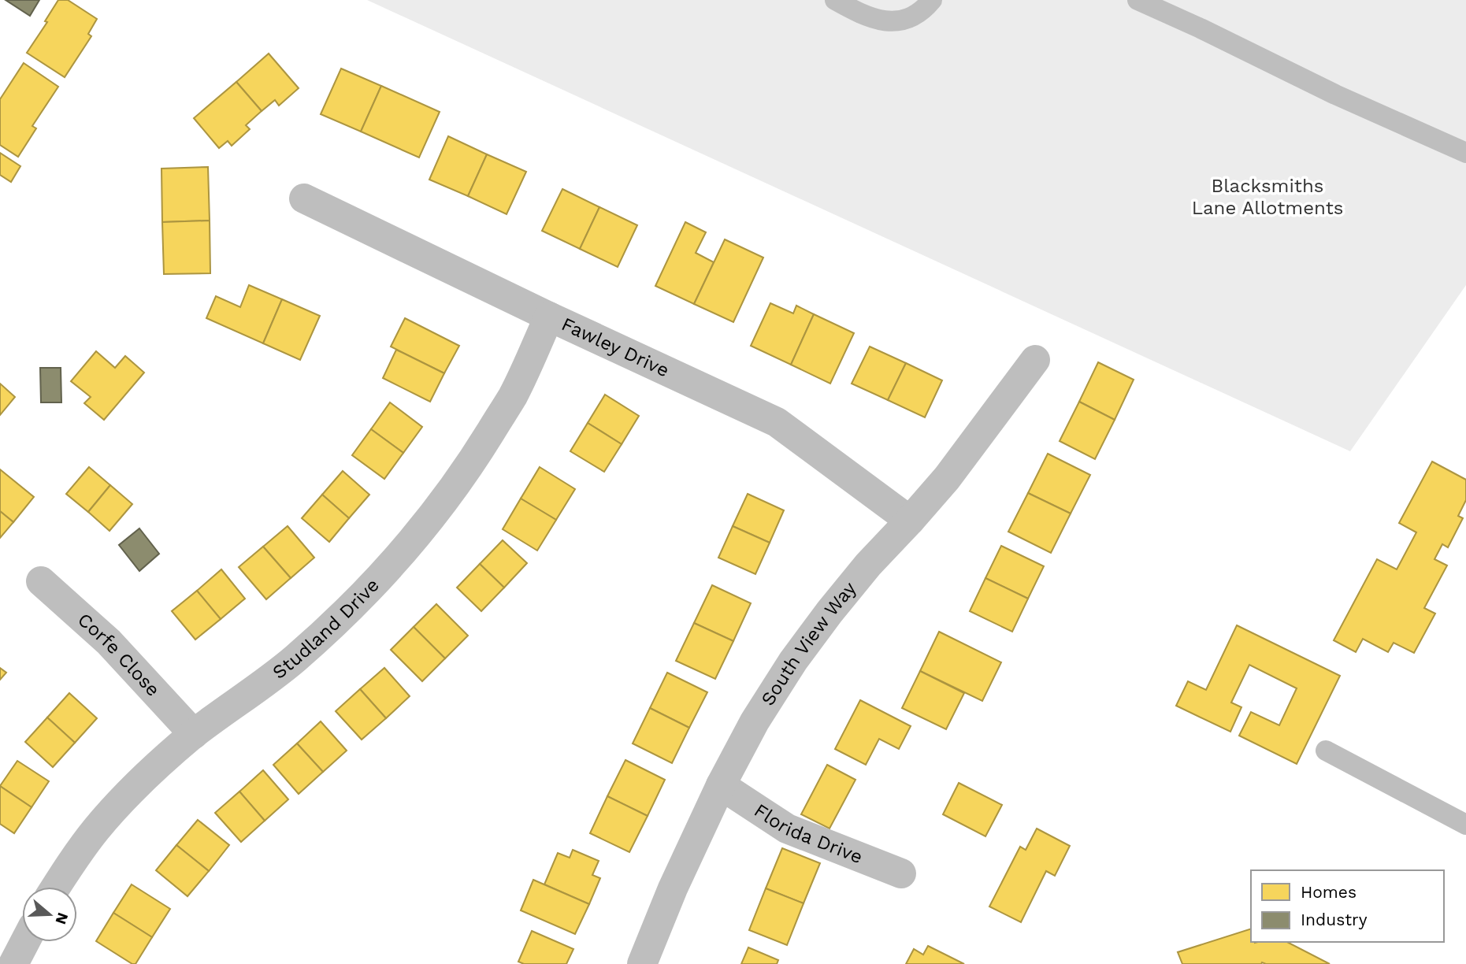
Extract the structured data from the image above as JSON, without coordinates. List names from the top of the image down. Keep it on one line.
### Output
{"streets":{"street":["Fawley Drive","Studland Drive","South View Way","Corfe Close","Florida Drive"]},"crossings":[["Fawley Drive","Studland Drive"],["Fawley Drive","South View Way"],["Studland Drive","Corfe Close"],["South View Way","Florida Drive"]],"parks":["Blacksmiths Lane Allotments"],"legend":["Homes","Industry"],"north":"right"}
